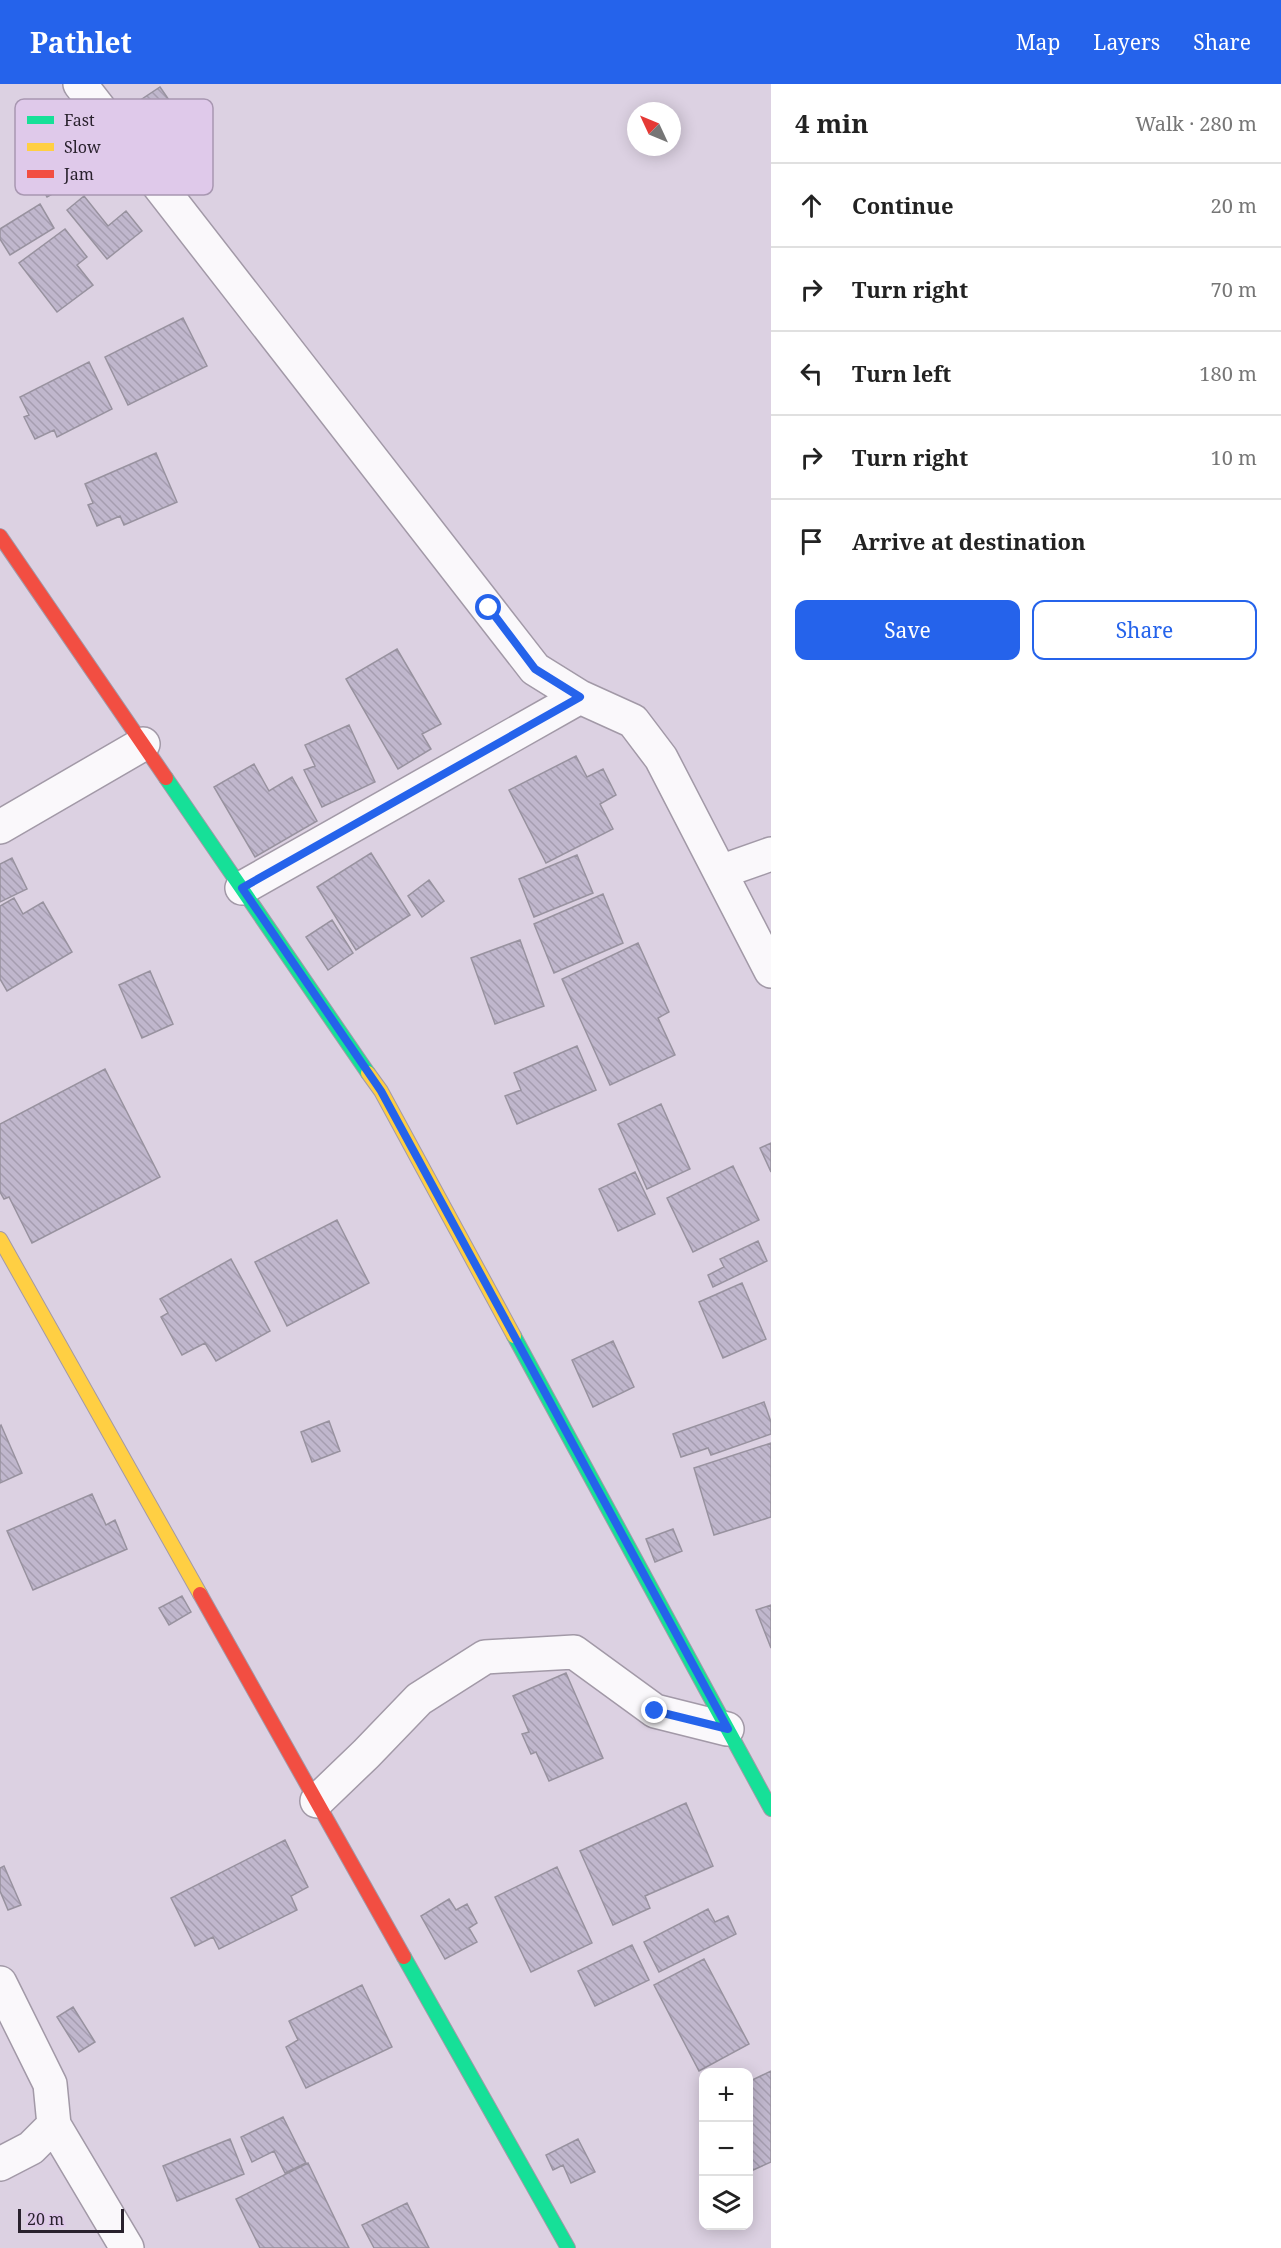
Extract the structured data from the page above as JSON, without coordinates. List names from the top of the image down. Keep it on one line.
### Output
{"legend":["Fast","Slow","Jam"],"scale_bar":"20 m","north":"top left","page":{"header":"Pathlet","nav":["Map","Layers","Share"],"heading":["4 min","Walk · 280 m"],"list":[["Continue","20 m"],["Turn right","70 m"],["Turn left","180 m"],["Turn right","10 m"],"Arrive at destination"],"buttons":["Save","Share"],"map_buttons":["+","−"],"scale":"20 m"}}
